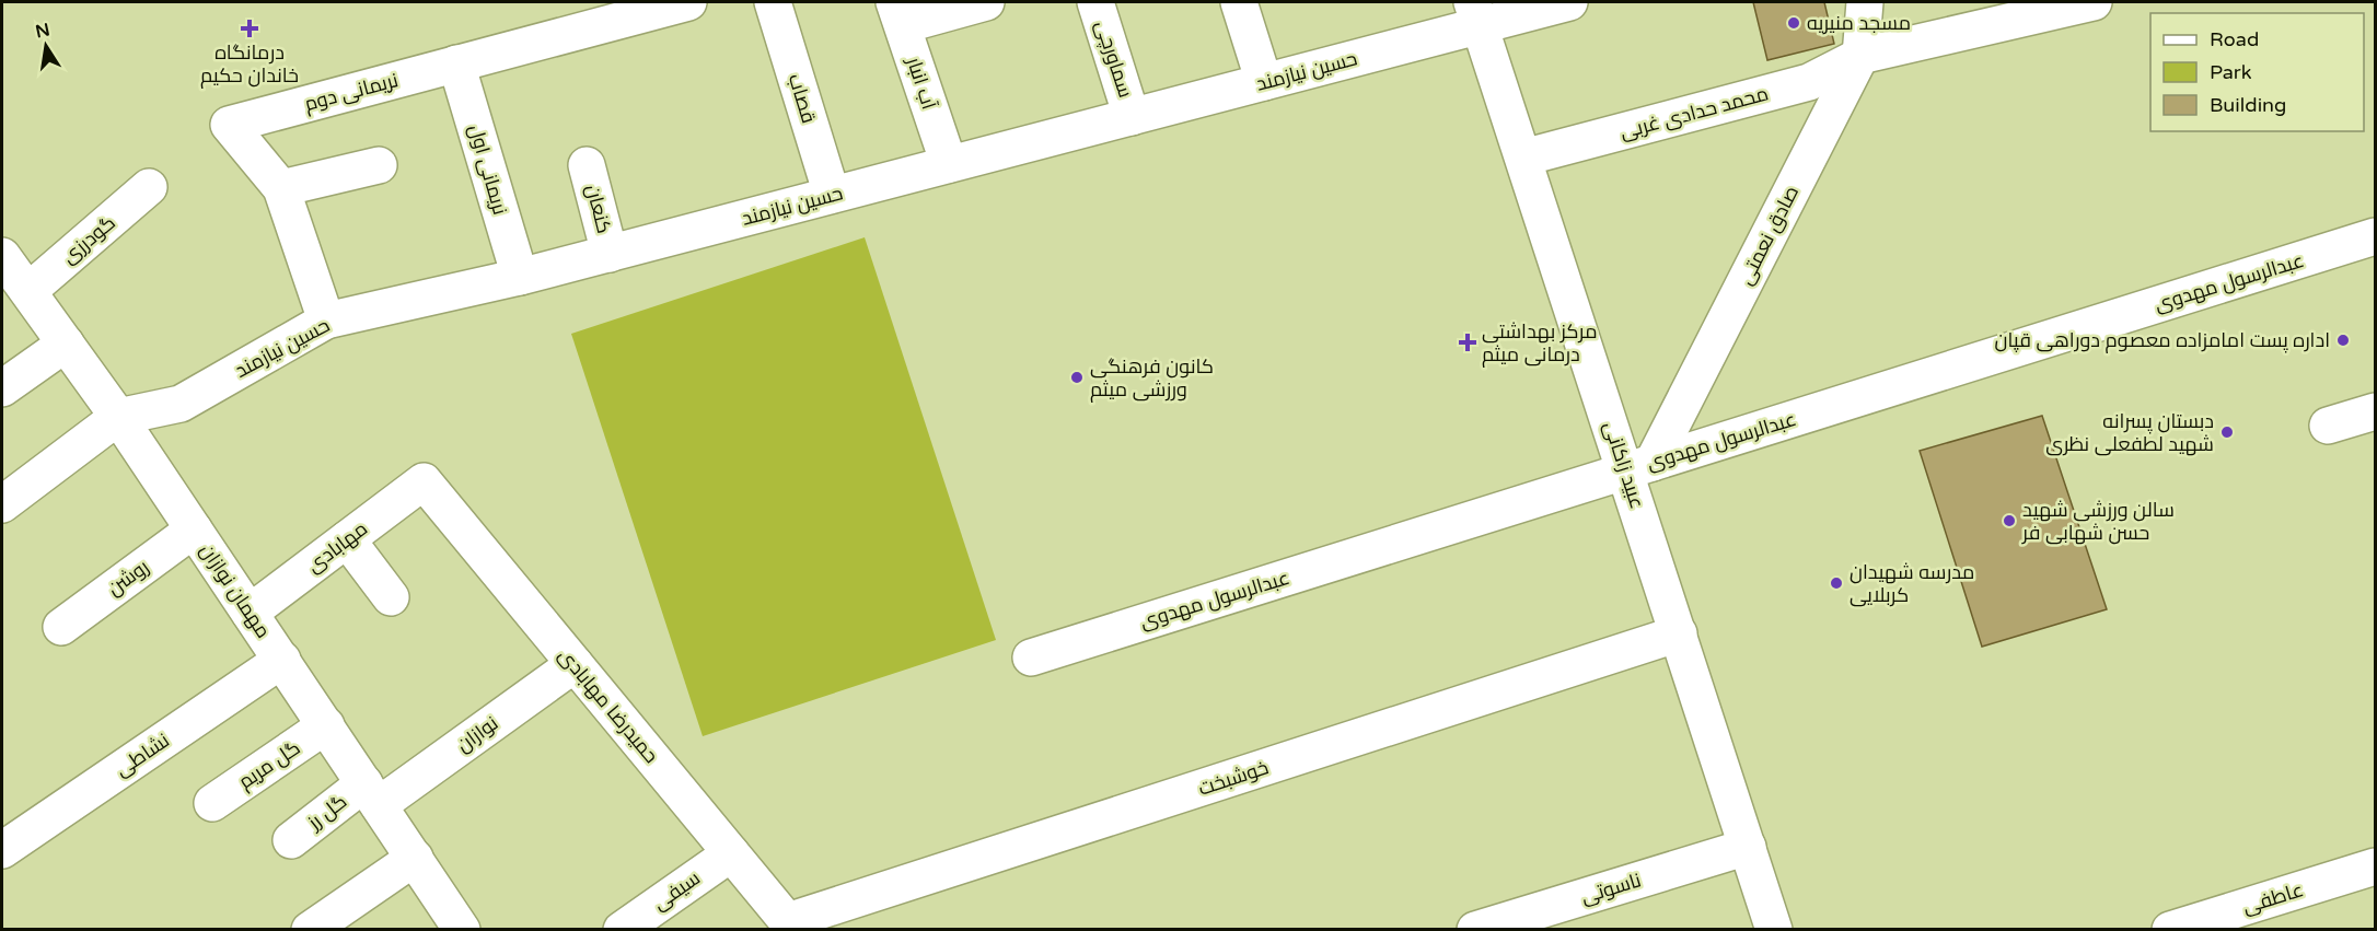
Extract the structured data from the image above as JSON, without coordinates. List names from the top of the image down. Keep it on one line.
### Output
{"streets":{"street":["سماورچی","حسین نیازمند","آب انبار","نریمانی دوم","قصاب","محمد حدادی غربی","نریمانی اول","کنعان","صادق نعمتی","گودرزی","عبدالرسول مهدوی","عبید زاکانی","مهابادی","روشن","مهمان نوازان","حمیدرضا مهابادی","نوازان","نشاطی","گل مریم","خوشبخت","گل رز","ناسوتی","سیفی","عاطفی"]},"crossings":[["سماورچی","حسین نیازمند"],["حسین نیازمند","آب انبار"],["حسین نیازمند","نریمانی دوم"],["حسین نیازمند","قصاب"],["حسین نیازمند","نریمانی اول"],["حسین نیازمند","کنعان"],["حسین نیازمند","عبید زاکانی"],["حسین نیازمند","مهمان نوازان"],["نریمانی دوم","نریمانی اول"],["محمد حدادی غربی","صادق نعمتی"],["محمد حدادی غربی","عبید زاکانی"],["صادق نعمتی","عبدالرسول مهدوی"],["صادق نعمتی","عبید زاکانی"],["گودرزی","مهمان نوازان"],["عبدالرسول مهدوی","عبید زاکانی"],["عبید زاکانی","خوشبخت"],["عبید زاکانی","ناسوتی"],["مهابادی","مهمان نوازان"],["مهابادی","حمیدرضا مهابادی"],["روشن","مهمان نوازان"],["مهمان نوازان","نوازان"],["مهمان نوازان","نشاطی"],["مهمان نوازان","گل مریم"],["مهمان نوازان","گل رز"],["حمیدرضا مهابادی","نوازان"],["حمیدرضا مهابادی","خوشبخت"],["حمیدرضا مهابادی","سیفی"],["نوازان","گل رز"]],"places":{"other":["مسجد منیریه","اداره پست امامزاده معصوم دوراهی قپان","کانون فرهنگی ورزشی میثم","دبستان پسرانه شهید لطفعلی نظری","سالن ورزشی شهید حسن شهابی فر","مدرسه شهیدان کربلایی"],"health":["درمانگاه خاندان حکیم","مرکز بهداشتی درمانی میثم"]},"legend":["Road","Park","Building"],"north":"top"}
